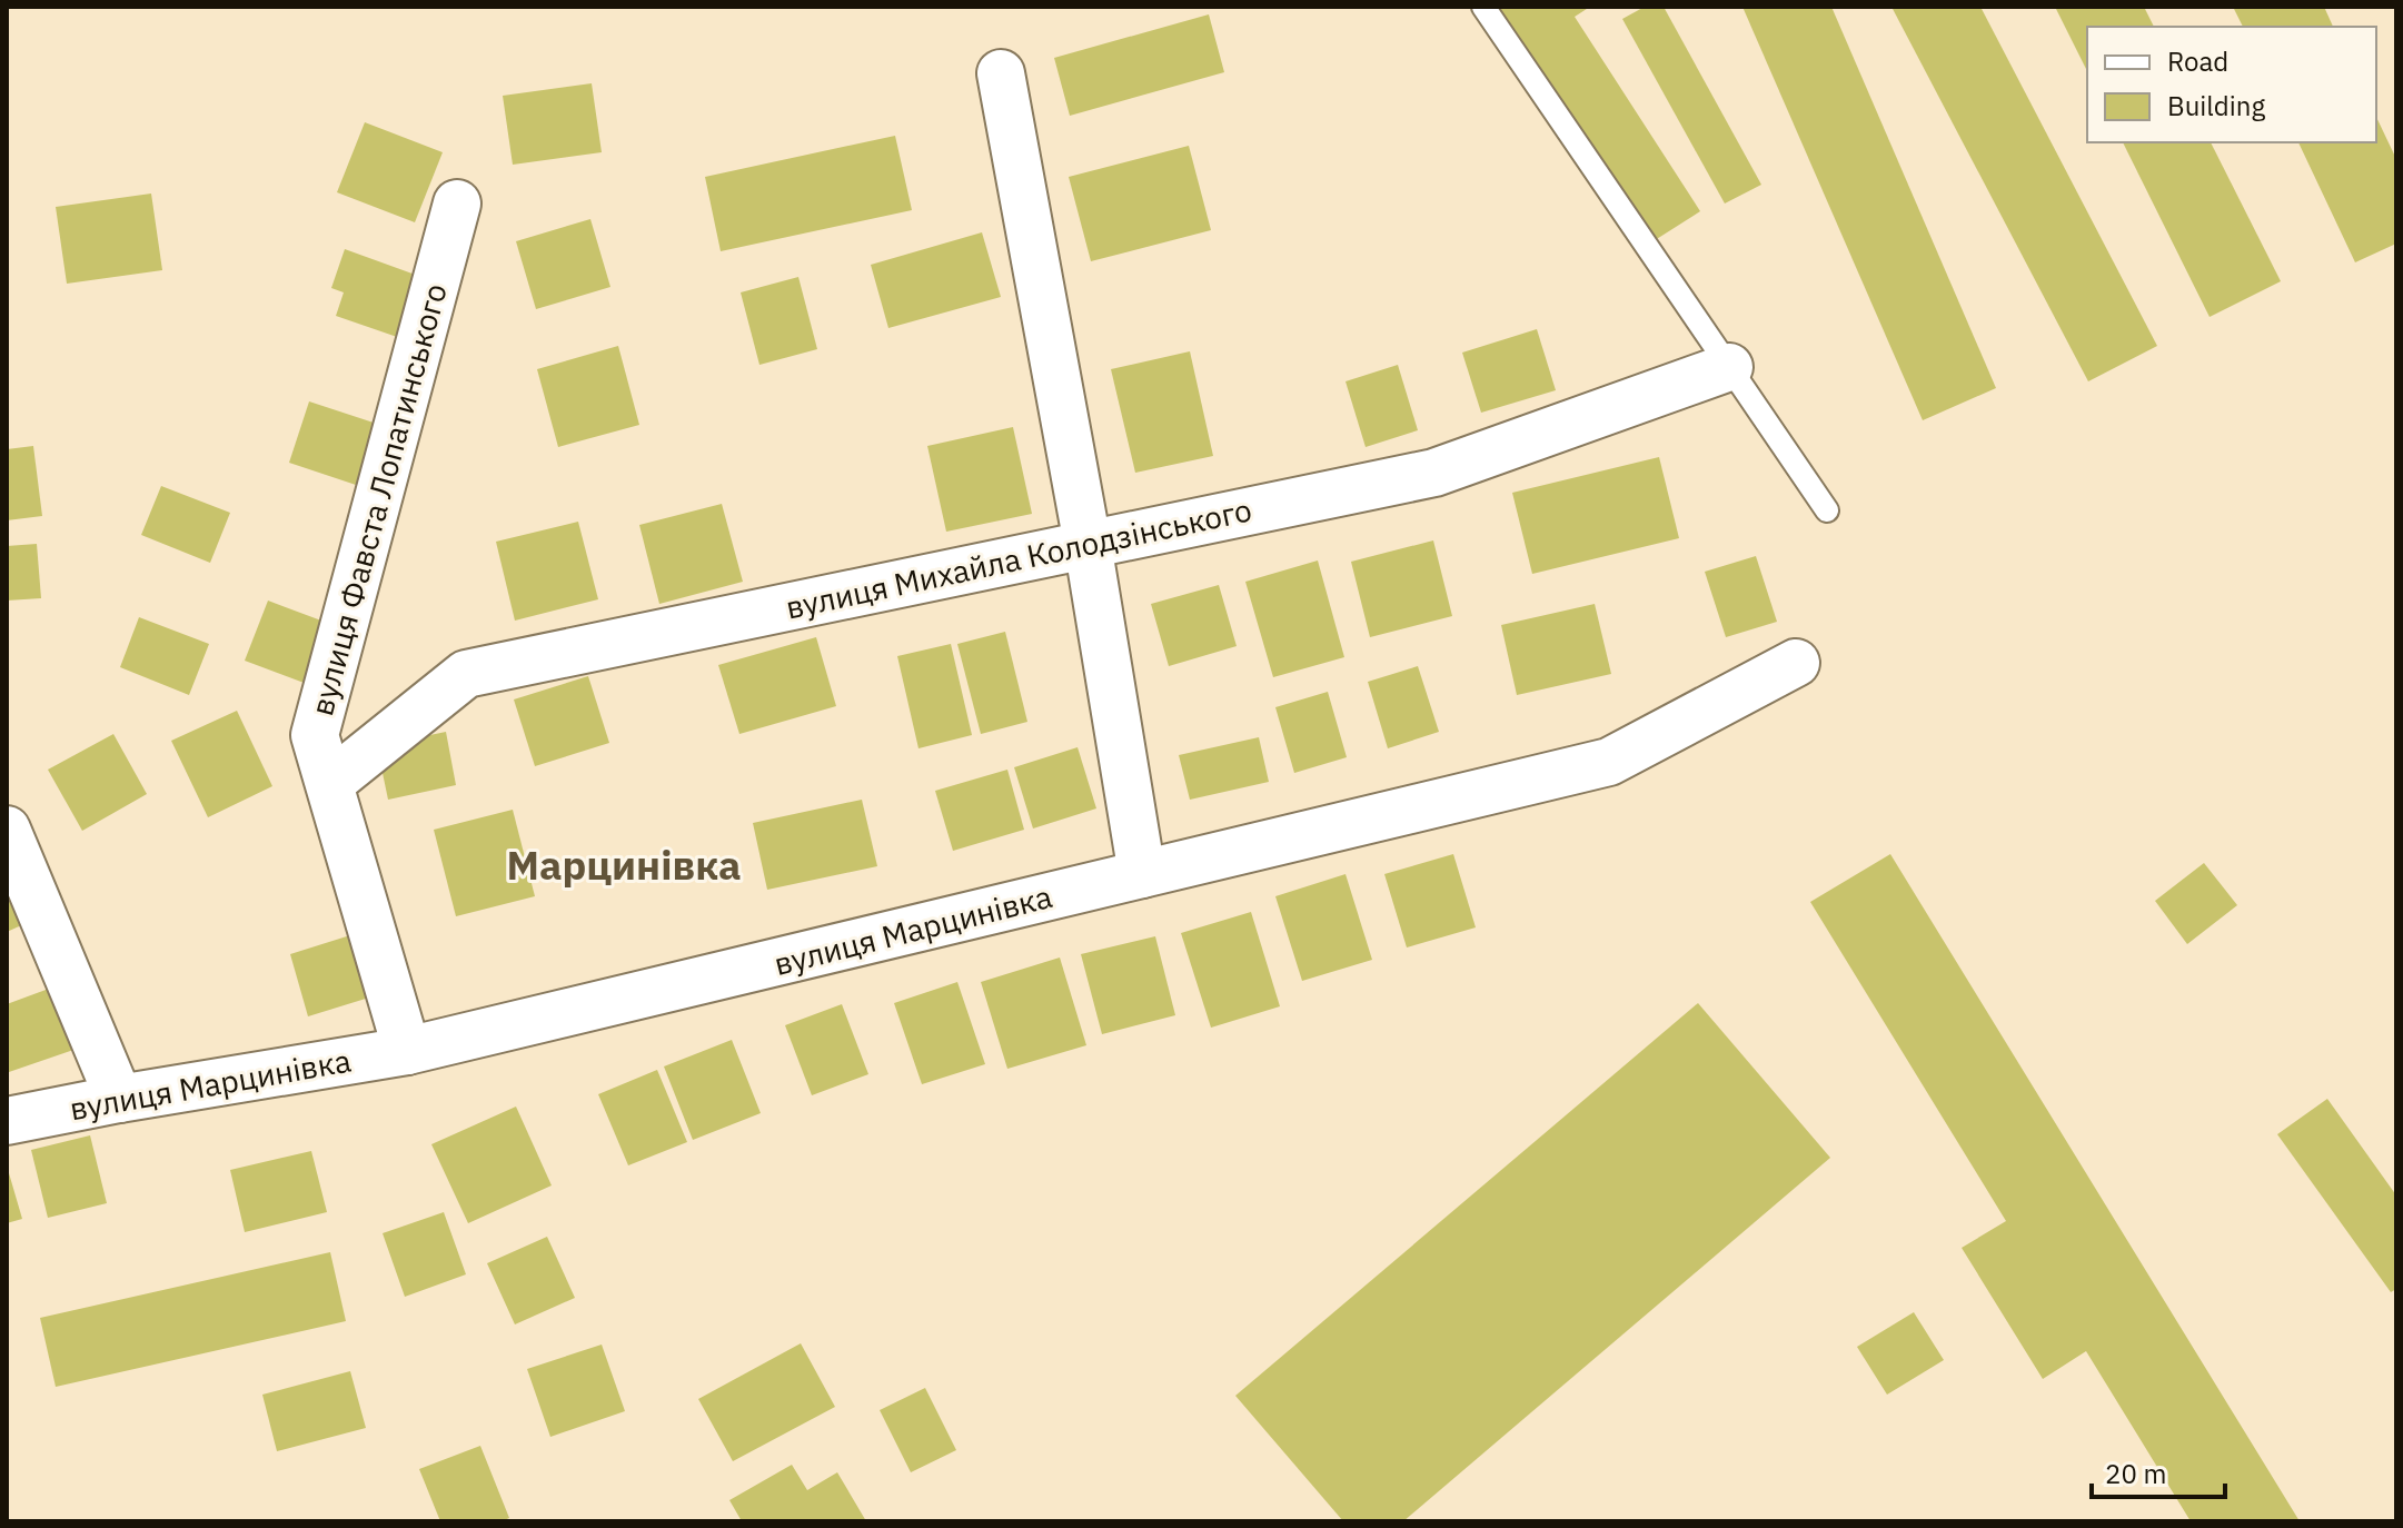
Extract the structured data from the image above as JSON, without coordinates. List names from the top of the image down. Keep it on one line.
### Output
{"streets":{"street":["вулиця Фавста Лопатинського","вулиця Михайла Колодзінського","вулиця Марцинівка"]},"crossings":[["вулиця Фавста Лопатинського","вулиця Михайла Колодзінського"],["вулиця Фавста Лопатинського","вулиця Марцинівка"]],"districts":["Марцинівка"],"legend":["Road","Building"],"scale_bar":"20 m"}
